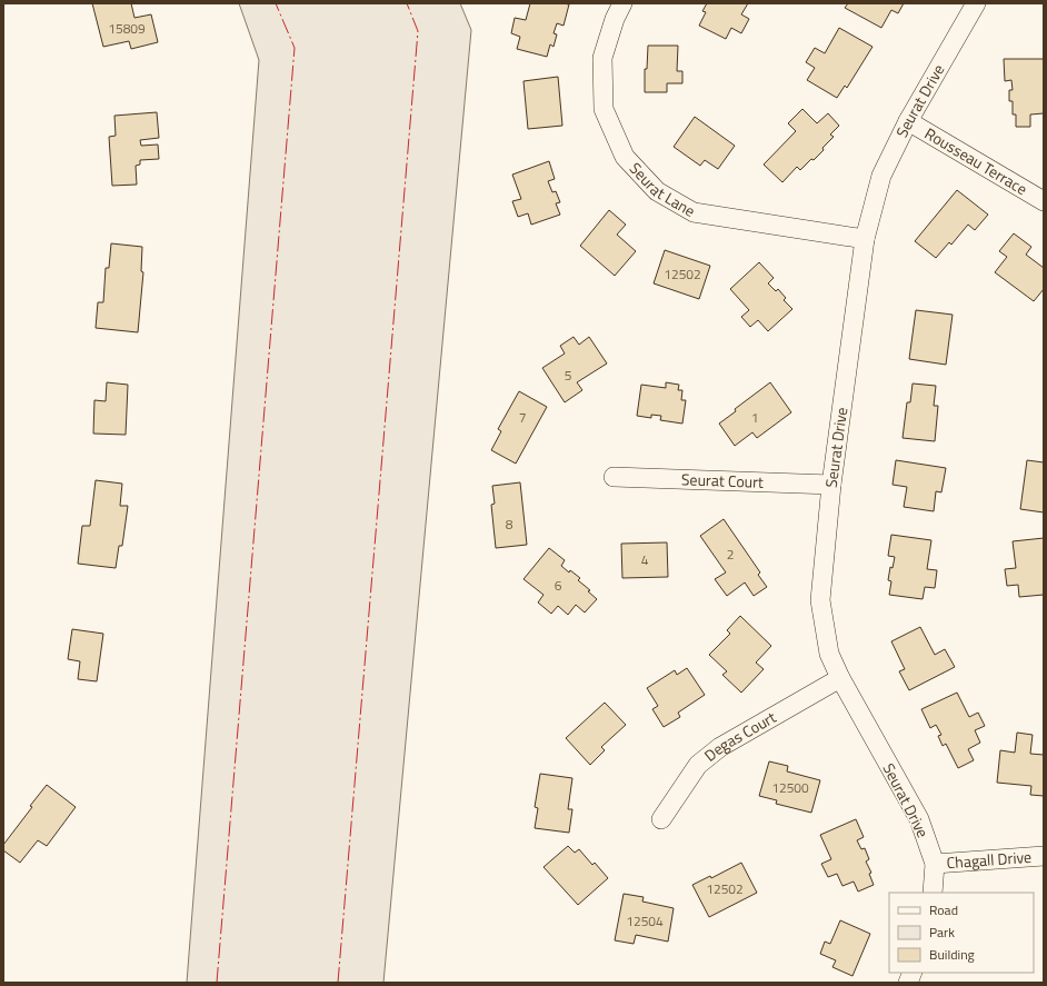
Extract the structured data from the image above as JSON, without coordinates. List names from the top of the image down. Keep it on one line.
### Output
{"streets":{"street":["Seurat Drive","Rousseau Terrace","Seurat Lane","Seurat Court","Degas Court","Chagall Drive"]},"crossings":[["Seurat Drive","Rousseau Terrace"],["Seurat Drive","Seurat Lane"],["Seurat Drive","Seurat Court"],["Seurat Drive","Degas Court"],["Seurat Drive","Chagall Drive"]],"house_numbers":["15809","12502","5","7","1","8","2","4","6","12500","12502","12504"],"legend":["Road","Park","Building"]}
